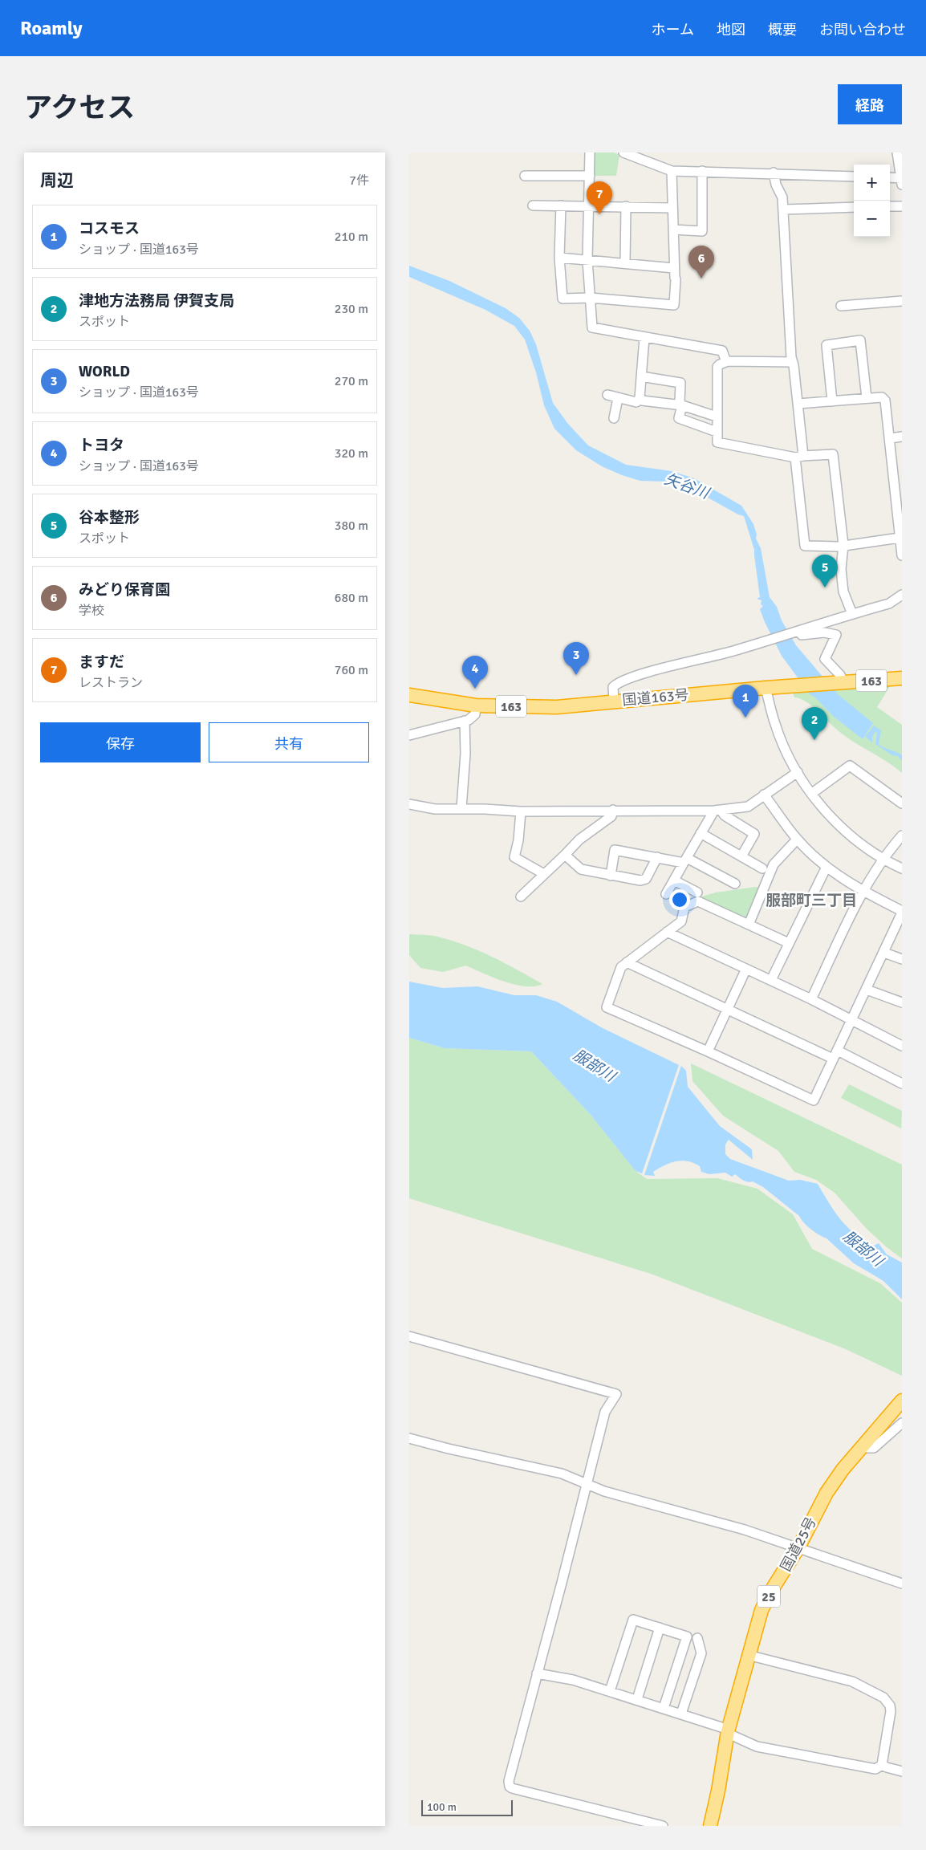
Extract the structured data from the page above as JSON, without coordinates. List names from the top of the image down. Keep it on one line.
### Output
{"streets":{"highway":["163","国道163号","国道25号","25"]},"districts":["服部町三丁目"],"water":["矢谷川","服部川"],"scale_bar":"100 m","page":{"header":"Roamly","nav":["ホーム","地図","概要","お問い合わせ"],"title":"アクセス","buttons":["経路",["保存","共有"]],"heading":["周辺","7件"],"map_buttons":["+","−"],"pins":["7","6","5","3","4","1","2"],"list":[{"mark":"1","name":"コスモス","note":"ショップ · 国道163号","value":"210 m"},{"mark":"2","name":"津地方法務局 伊賀支局","note":"スポット","value":"230 m"},{"mark":"3","name":"WORLD","note":"ショップ · 国道163号","value":"270 m"},{"mark":"4","name":"トヨタ","note":"ショップ · 国道163号","value":"320 m"},{"mark":"5","name":"谷本整形","note":"スポット","value":"380 m"},{"mark":"6","name":"みどり保育園","note":"学校","value":"680 m"},{"mark":"7","name":"ますだ","note":"レストラン","value":"760 m"}],"scale":"100 m"}}
